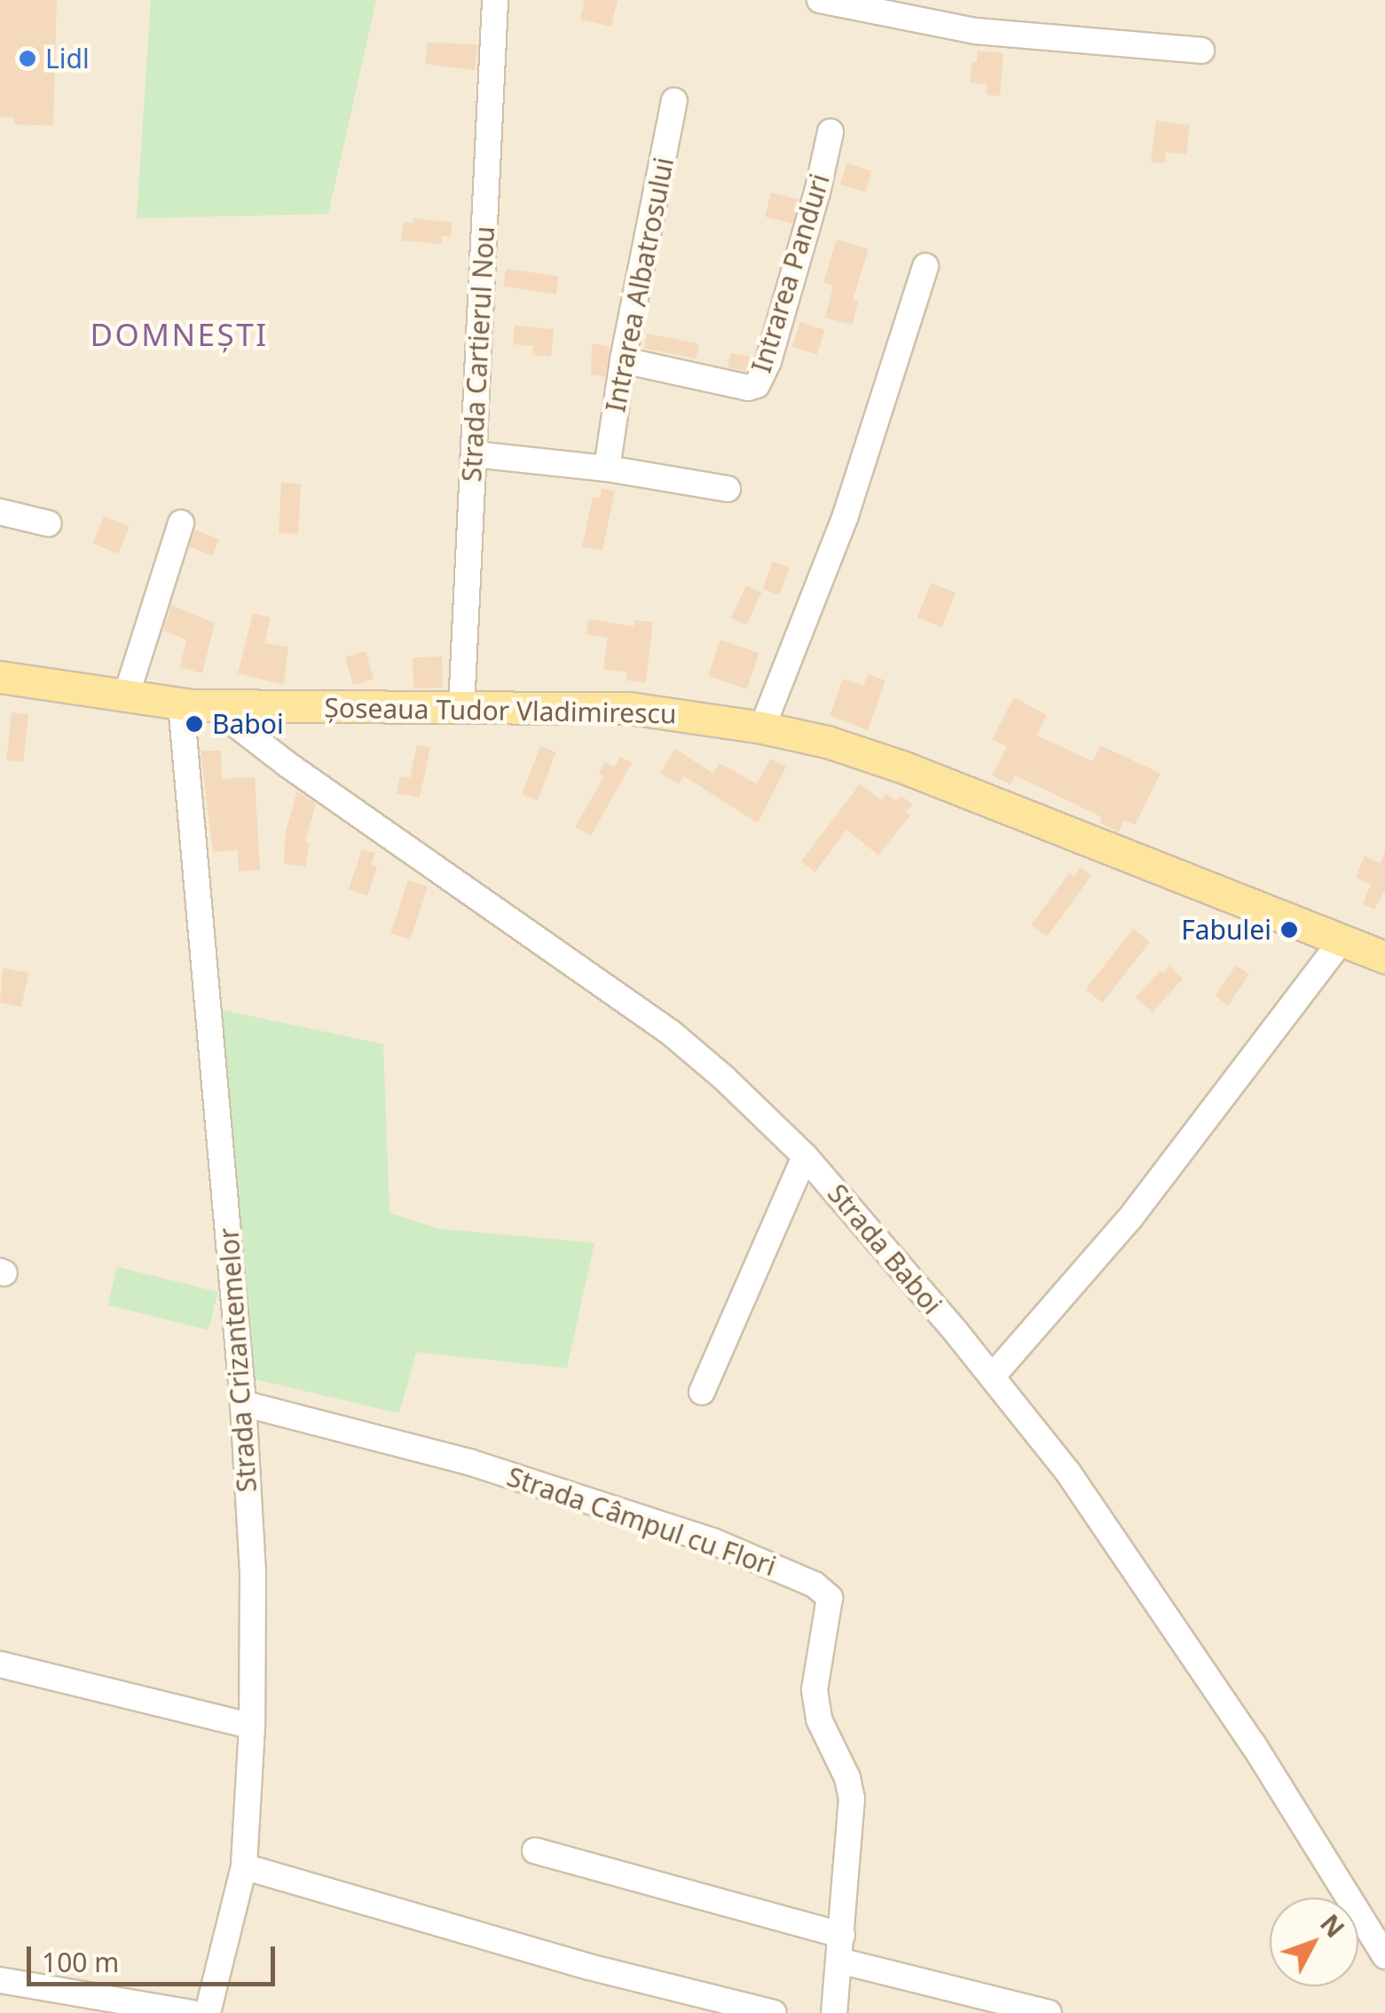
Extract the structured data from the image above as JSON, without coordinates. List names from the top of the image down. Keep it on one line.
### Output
{"streets":{"main road":["Șoseaua Tudor Vladimirescu"],"street":["Intrarea Panduri","Intrarea Albatrosului","Strada Cartierul Nou","Strada Baboi","Strada Crizantemelor","Strada Câmpul cu Flori"]},"crossings":[["Intrarea Panduri","Intrarea Albatrosului"],["Strada Cartierul Nou","Șoseaua Tudor Vladimirescu"],["Șoseaua Tudor Vladimirescu","Strada Baboi"],["Șoseaua Tudor Vladimirescu","Strada Crizantemelor"],["Strada Crizantemelor","Strada Câmpul cu Flori"]],"districts":["DOMNEȘTI"],"places":["Lidl","Baboi","Fabulei"],"scale_bar":"100 m","north":"top right"}
